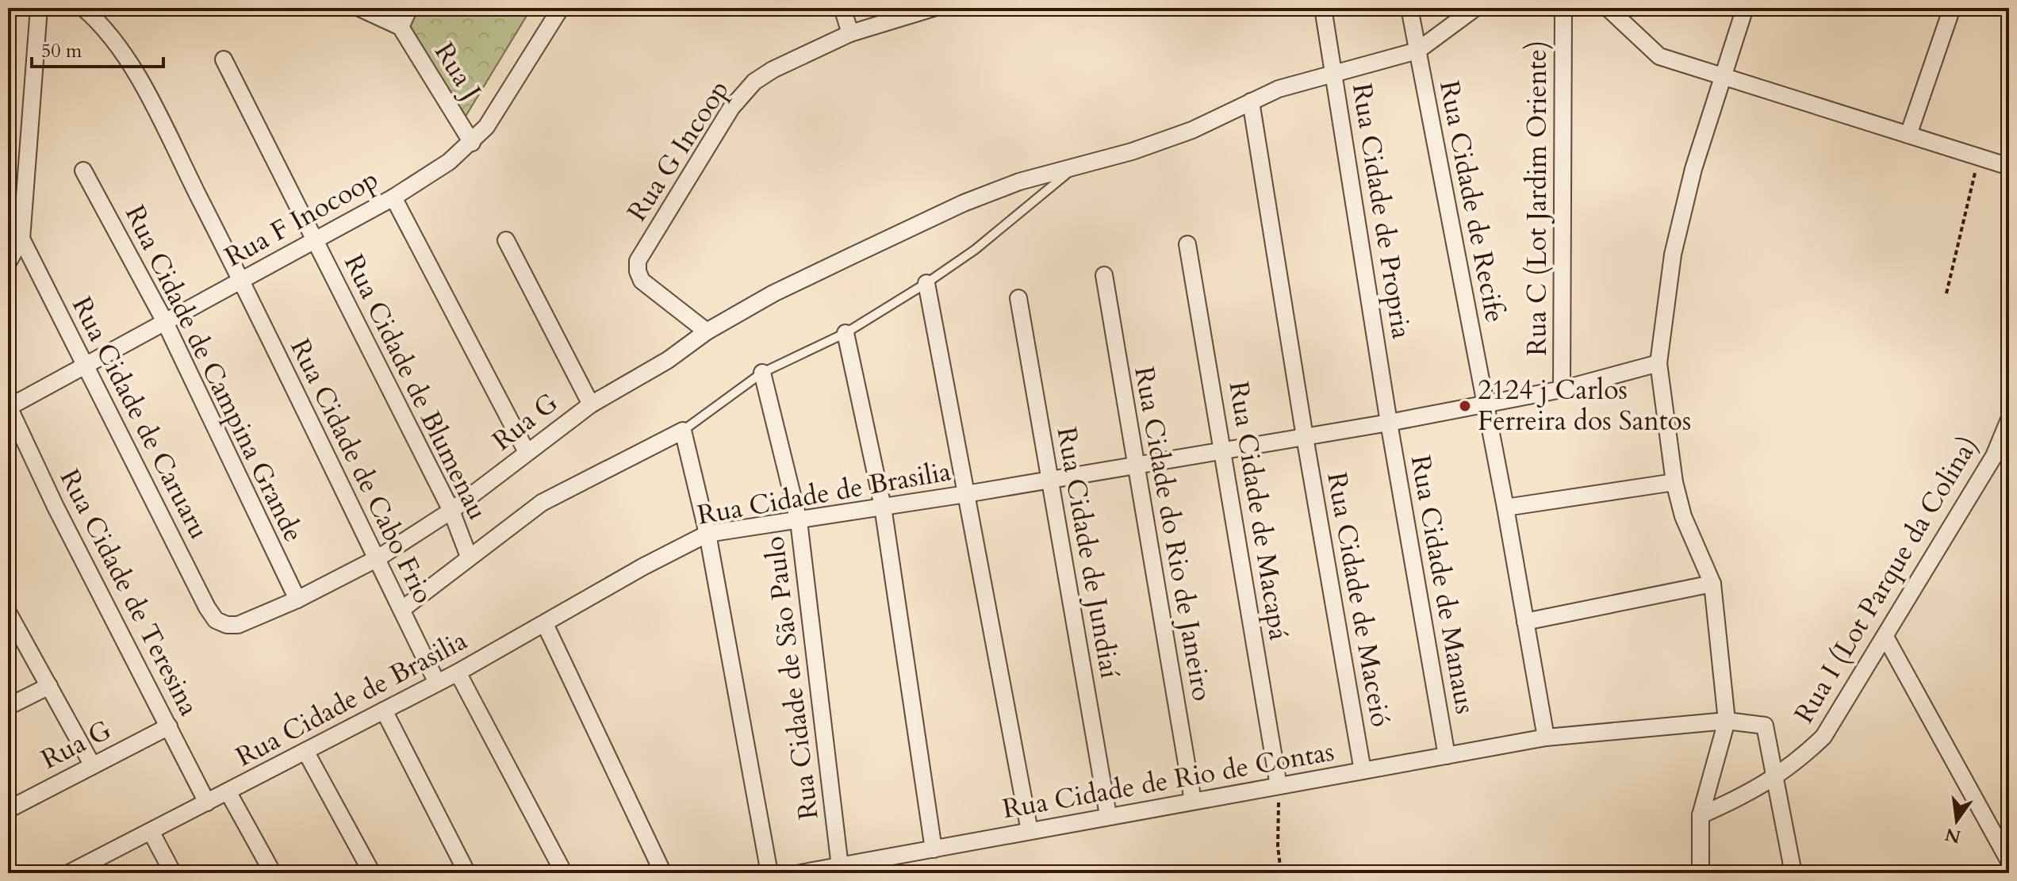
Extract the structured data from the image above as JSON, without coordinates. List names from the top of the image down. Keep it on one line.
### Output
{"streets":{"street":["Rua J","Rua G Incoop","Rua C (Lot Jardim Oriente)","Rua Cidade de Recife","Rua Cidade de Propria","Rua F Inocoop","Rua Cidade de Campina Grande","Rua Cidade de Blumenau","Rua Cidade de Caruaru","Rua G","Rua Cidade de Cabo Frio","Rua Cidade de Brasilia","Rua Cidade de Macapá","Rua Cidade do Rio de Janeiro","Rua Cidade de Jundiaí","Rua I (Lot Parque da Colina)","Rua Cidade de Manaus","Rua Cidade de Teresina","Rua Cidade de Maceió","Rua Cidade de São Paulo","Rua Cidade de Rio de Contas"]},"crossings":[["Rua J","Rua F Inocoop"],["Rua G Incoop","Rua G"],["Rua C (Lot Jardim Oriente)","Rua Cidade de Brasilia"],["Rua Cidade de Recife","Rua G"],["Rua Cidade de Recife","Rua Cidade de Brasilia"],["Rua Cidade de Recife","Rua Cidade de Rio de Contas"],["Rua Cidade de Propria","Rua G"],["Rua Cidade de Propria","Rua Cidade de Brasilia"],["Rua Cidade de Propria","Rua Cidade de Manaus"],["Rua F Inocoop","Rua Cidade de Campina Grande"],["Rua F Inocoop","Rua Cidade de Blumenau"],["Rua F Inocoop","Rua Cidade de Caruaru"],["Rua F Inocoop","Rua Cidade de Cabo Frio"],["Rua F Inocoop","Rua Cidade de Teresina"],["Rua Cidade de Campina Grande","Rua G"],["Rua Cidade de Blumenau","Rua G"],["Rua Cidade de Caruaru","Rua G"],["Rua G","Rua Cidade de Cabo Frio"],["Rua G","Rua Cidade de Teresina"],["Rua G","Rua Cidade de Maceió"],["Rua Cidade de Cabo Frio","Rua Cidade de Brasilia"],["Rua Cidade de Brasilia","Rua Cidade de Macapá"],["Rua Cidade de Brasilia","Rua Cidade do Rio de Janeiro"],["Rua Cidade de Brasilia","Rua Cidade de Jundiaí"],["Rua Cidade de Brasilia","Rua Cidade de Manaus"],["Rua Cidade de Brasilia","Rua Cidade de Teresina"],["Rua Cidade de Brasilia","Rua Cidade de Maceió"],["Rua Cidade de Brasilia","Rua Cidade de São Paulo"],["Rua Cidade de Macapá","Rua Cidade de Rio de Contas"],["Rua Cidade do Rio de Janeiro","Rua Cidade de Rio de Contas"],["Rua Cidade de Jundiaí","Rua Cidade de Rio de Contas"],["Rua I (Lot Parque da Colina)","Rua Cidade de Rio de Contas"],["Rua Cidade de Manaus","Rua Cidade de Rio de Contas"],["Rua Cidade de Maceió","Rua Cidade de Rio de Contas"],["Rua Cidade de São Paulo","Rua Cidade de Rio de Contas"]],"places":["2124 j Carlos Ferreira dos Santos"],"scale_bar":"50 m","north":"bottom"}
